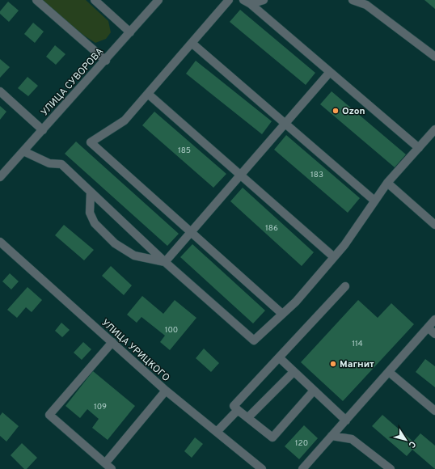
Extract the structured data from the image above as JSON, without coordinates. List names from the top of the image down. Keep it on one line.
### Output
{"streets":{"street":["УЛИЦА СУВОРОВА","УЛИЦА УРИЦКОГО"]},"places":["Ozon","Магнит"],"house_numbers":["185","183","186","100","114","109","120"],"north":"bottom right"}
